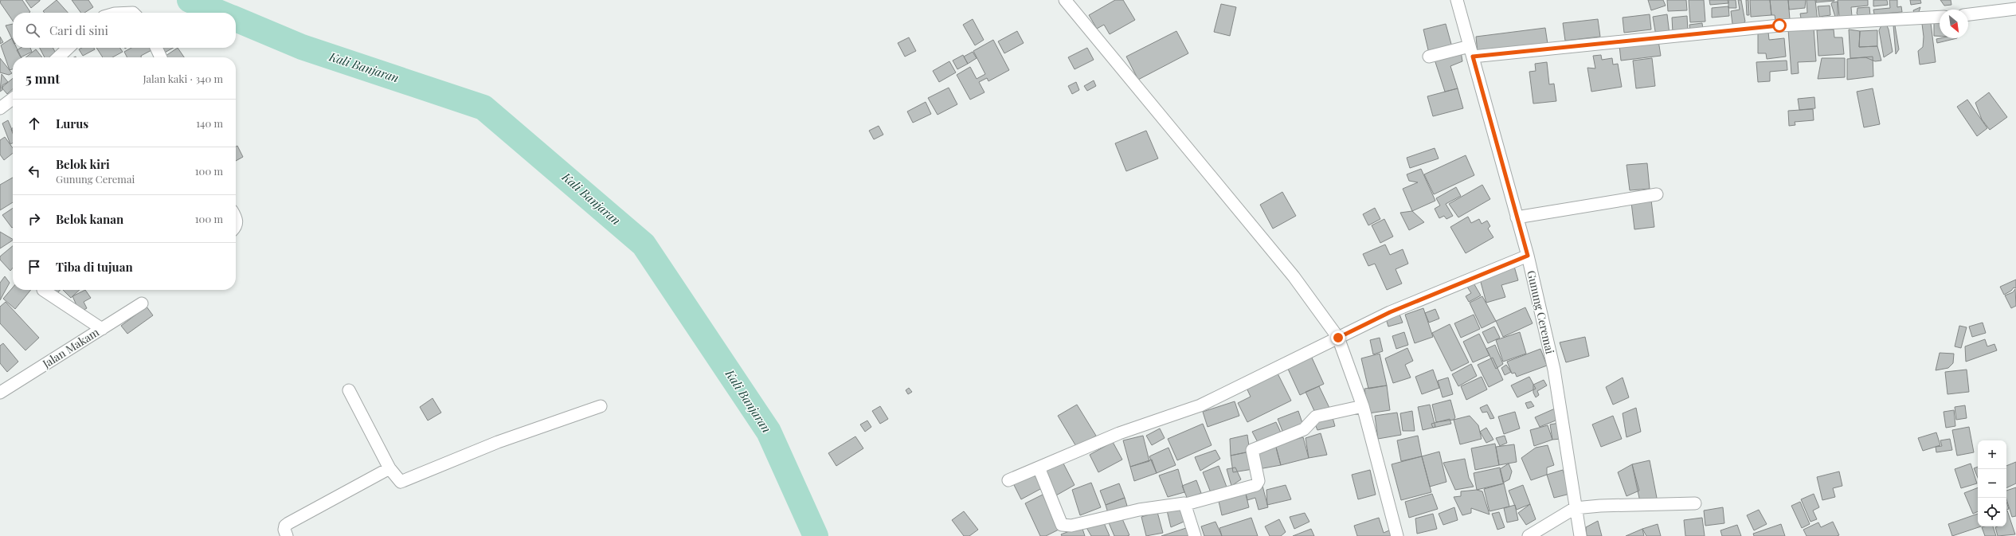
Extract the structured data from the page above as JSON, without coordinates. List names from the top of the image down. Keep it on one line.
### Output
{"streets":{"street":["Gunung Ceremai","Jalan Makam"]},"water":["Kali Banjaran"],"north":"bottom right","page":{"search":"Cari di sini","heading":["5 mnt","Jalan kaki · 340 m"],"list":[["Lurus","140 m"],["Belok kiri","Gunung Ceremai","100 m"],["Belok kanan","100 m"],"Tiba di tujuan"],"map_buttons":["+","−"]}}
